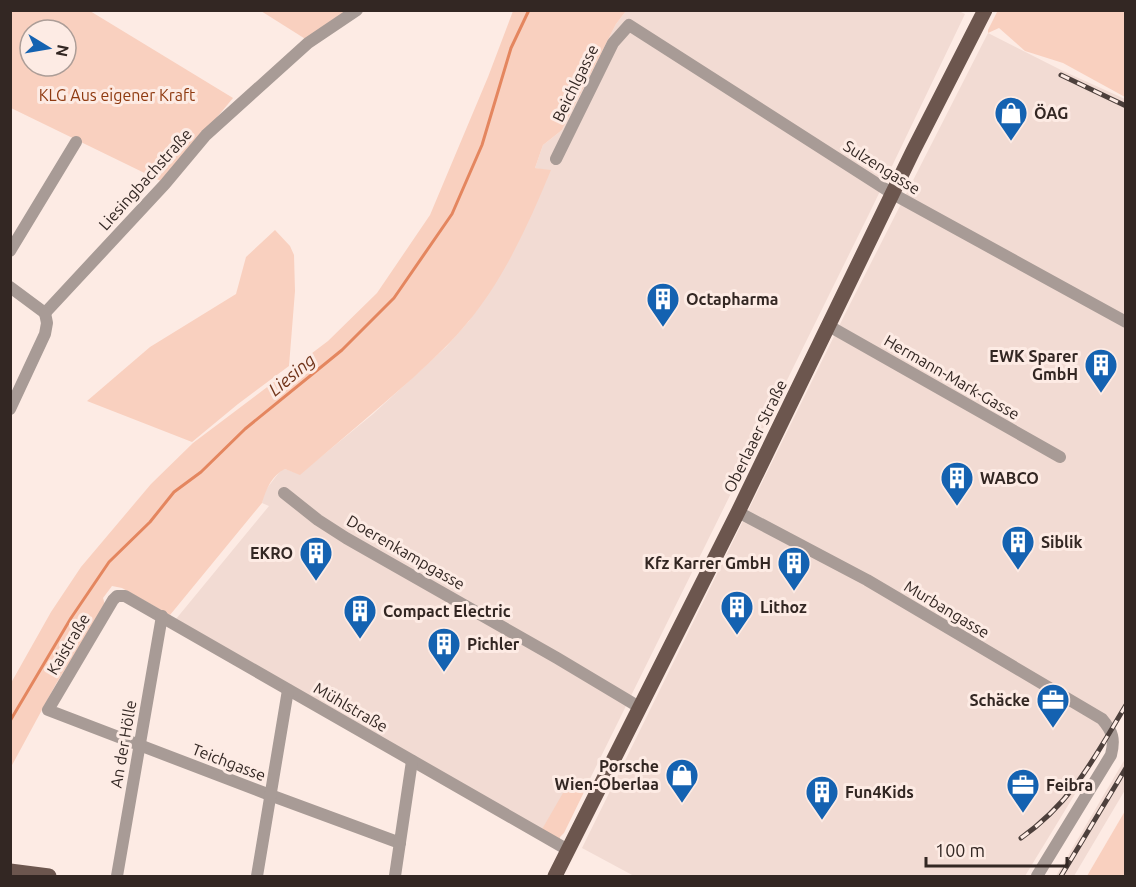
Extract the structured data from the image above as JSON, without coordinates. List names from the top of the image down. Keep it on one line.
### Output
{"streets":{"main road":["Oberlaaer Straße"],"street":["Beichlgasse","Sulzengasse","Liesingbachstraße","Hermann-Mark-Gasse","Doerenkampgasse","Murbangasse","Kaistraße","Mühlstraße","An der Hölle","Teichgasse"]},"crossings":[["Beichlgasse","Sulzengasse"],["Sulzengasse","Oberlaaer Straße"],["Hermann-Mark-Gasse","Oberlaaer Straße"],["Oberlaaer Straße","Doerenkampgasse"],["Oberlaaer Straße","Murbangasse"],["Oberlaaer Straße","Mühlstraße"],["Kaistraße","Mühlstraße"],["Kaistraße","Teichgasse"],["Mühlstraße","An der Hölle"],["An der Hölle","Teichgasse"]],"water":["Liesing"],"parks":["KLG Aus eigener Kraft"],"places":{"shop":["ÖAG","Porsche Wien-Oberlaa"],"building":["Octapharma","EWK Sparer GmbH","WABCO","Siblik","EKRO","Kfz Karrer GmbH","Lithoz","Compact Electric","Pichler","Fun4Kids"],"office":["Schäcke","Feibra"]},"scale_bar":"100 m","north":"right"}
